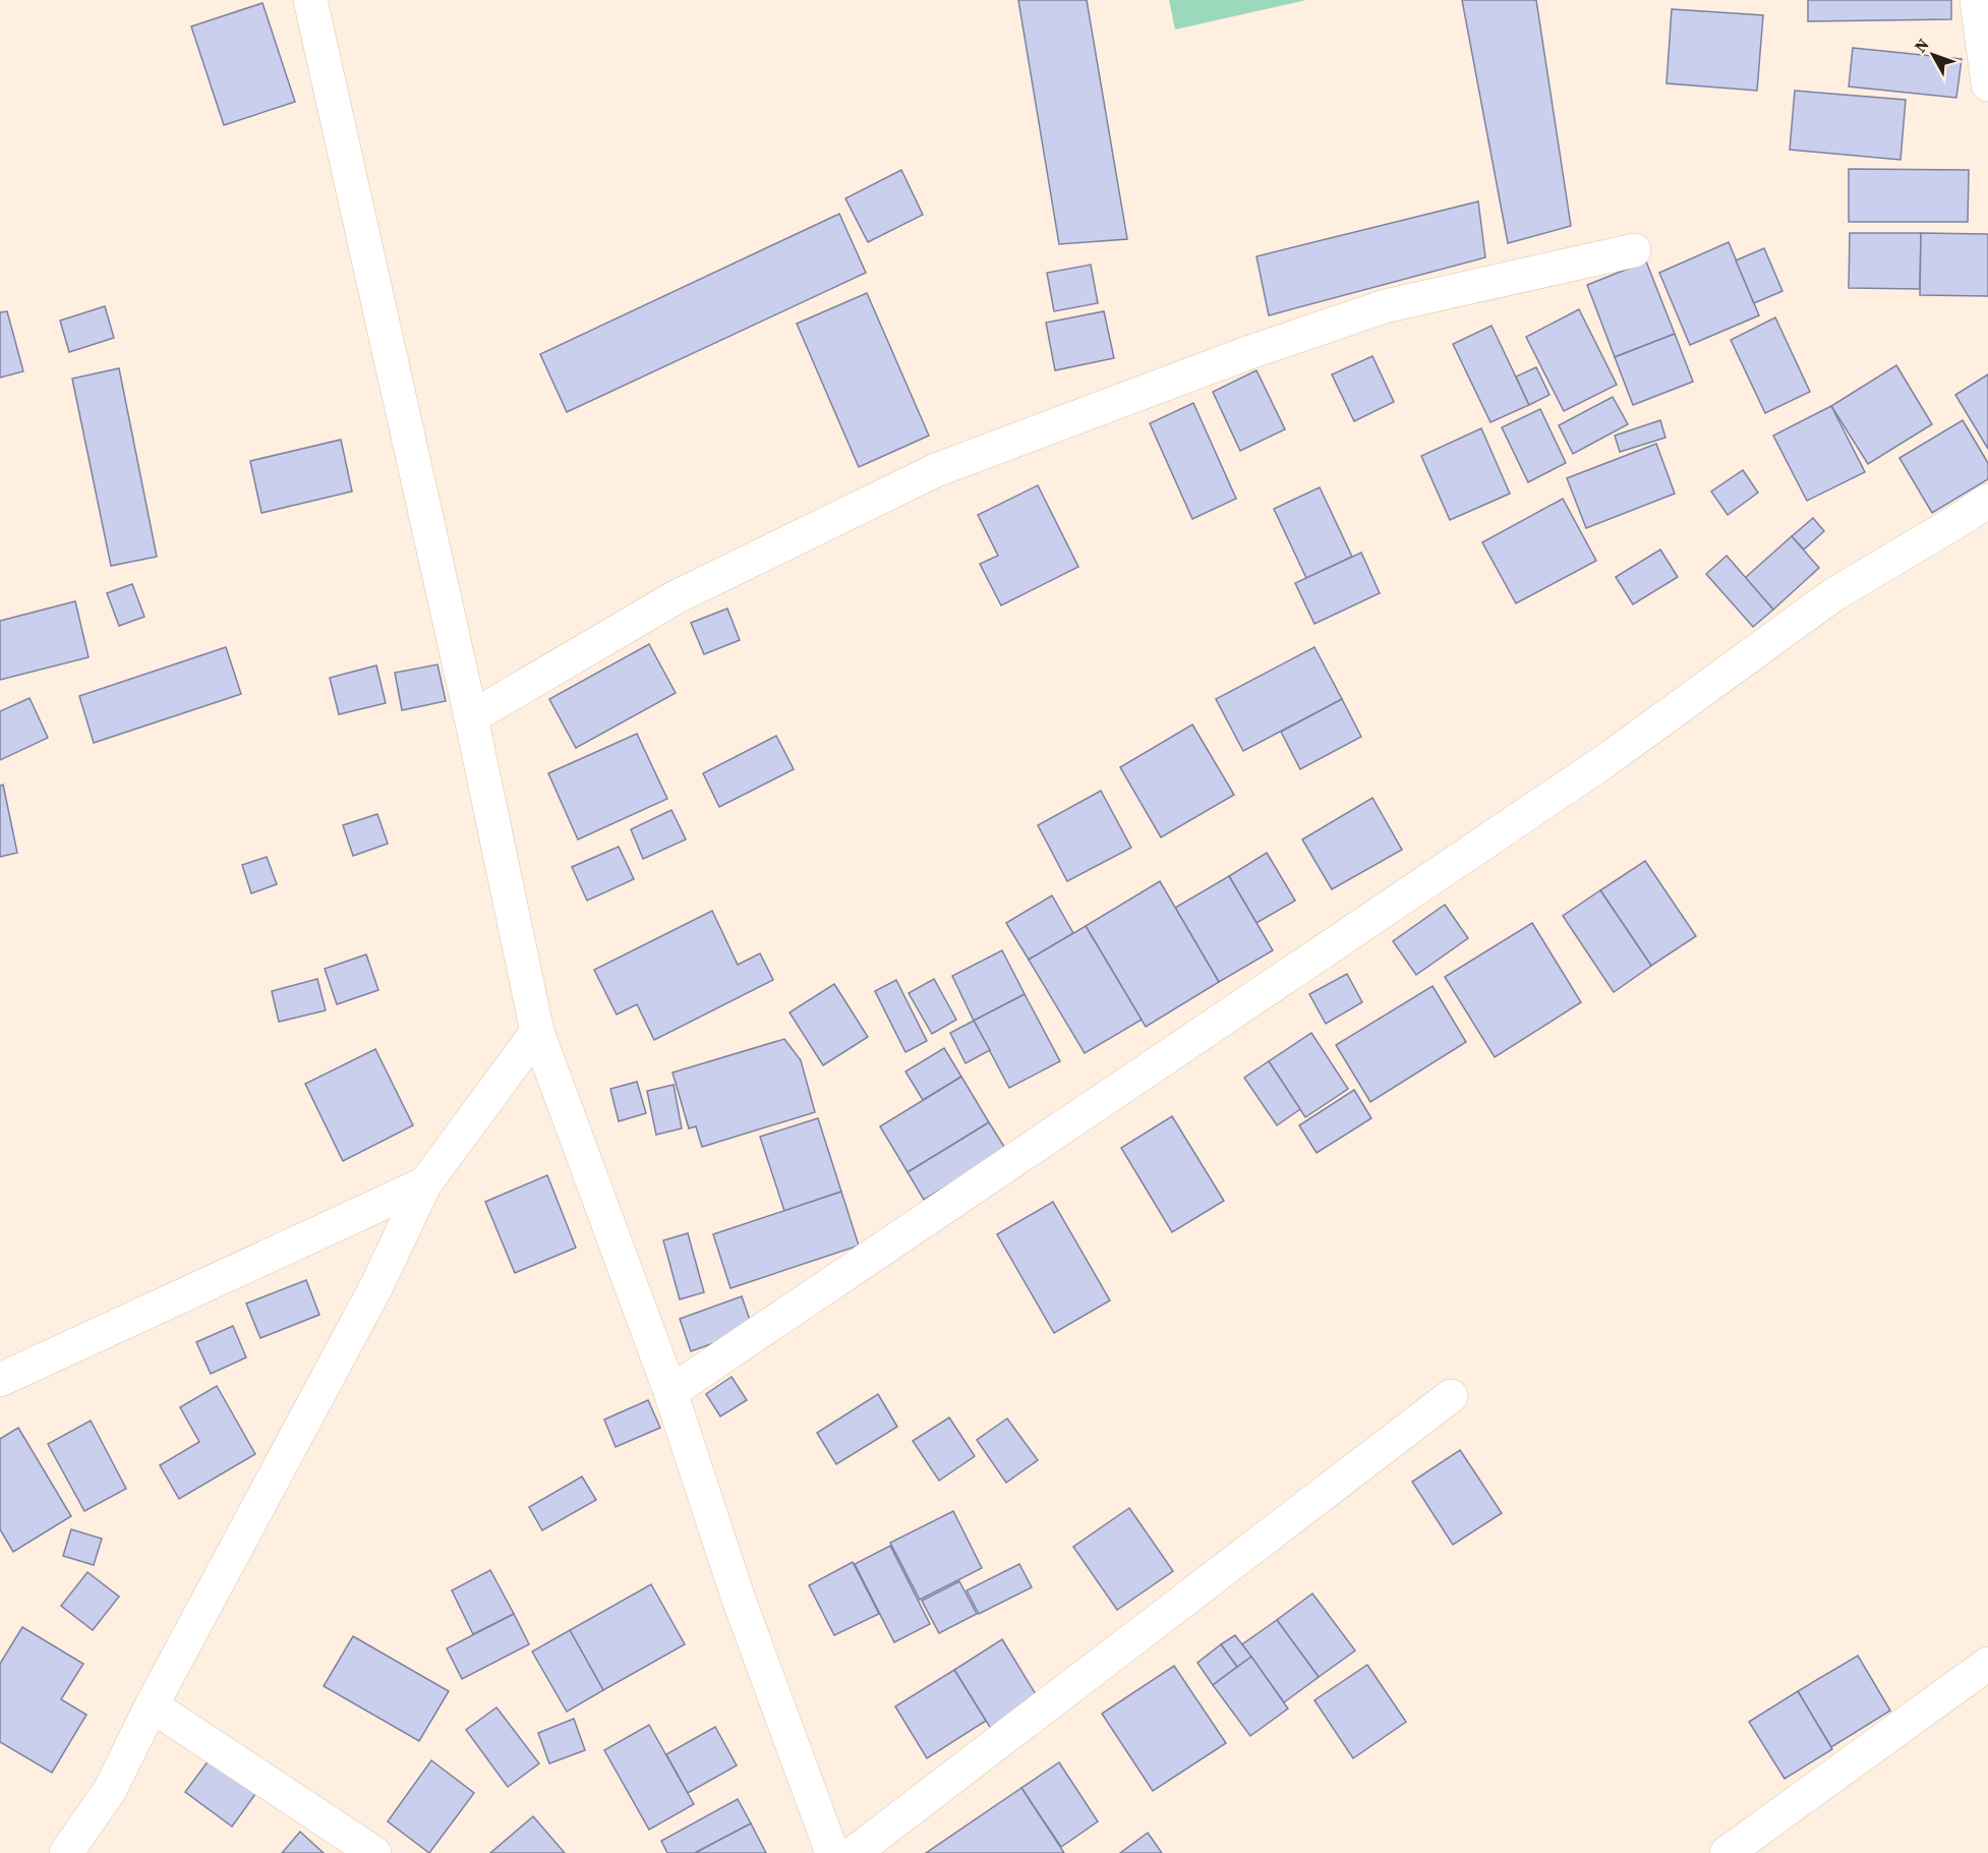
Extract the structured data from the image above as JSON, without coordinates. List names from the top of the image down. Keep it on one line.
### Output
{"north":"top left"}
